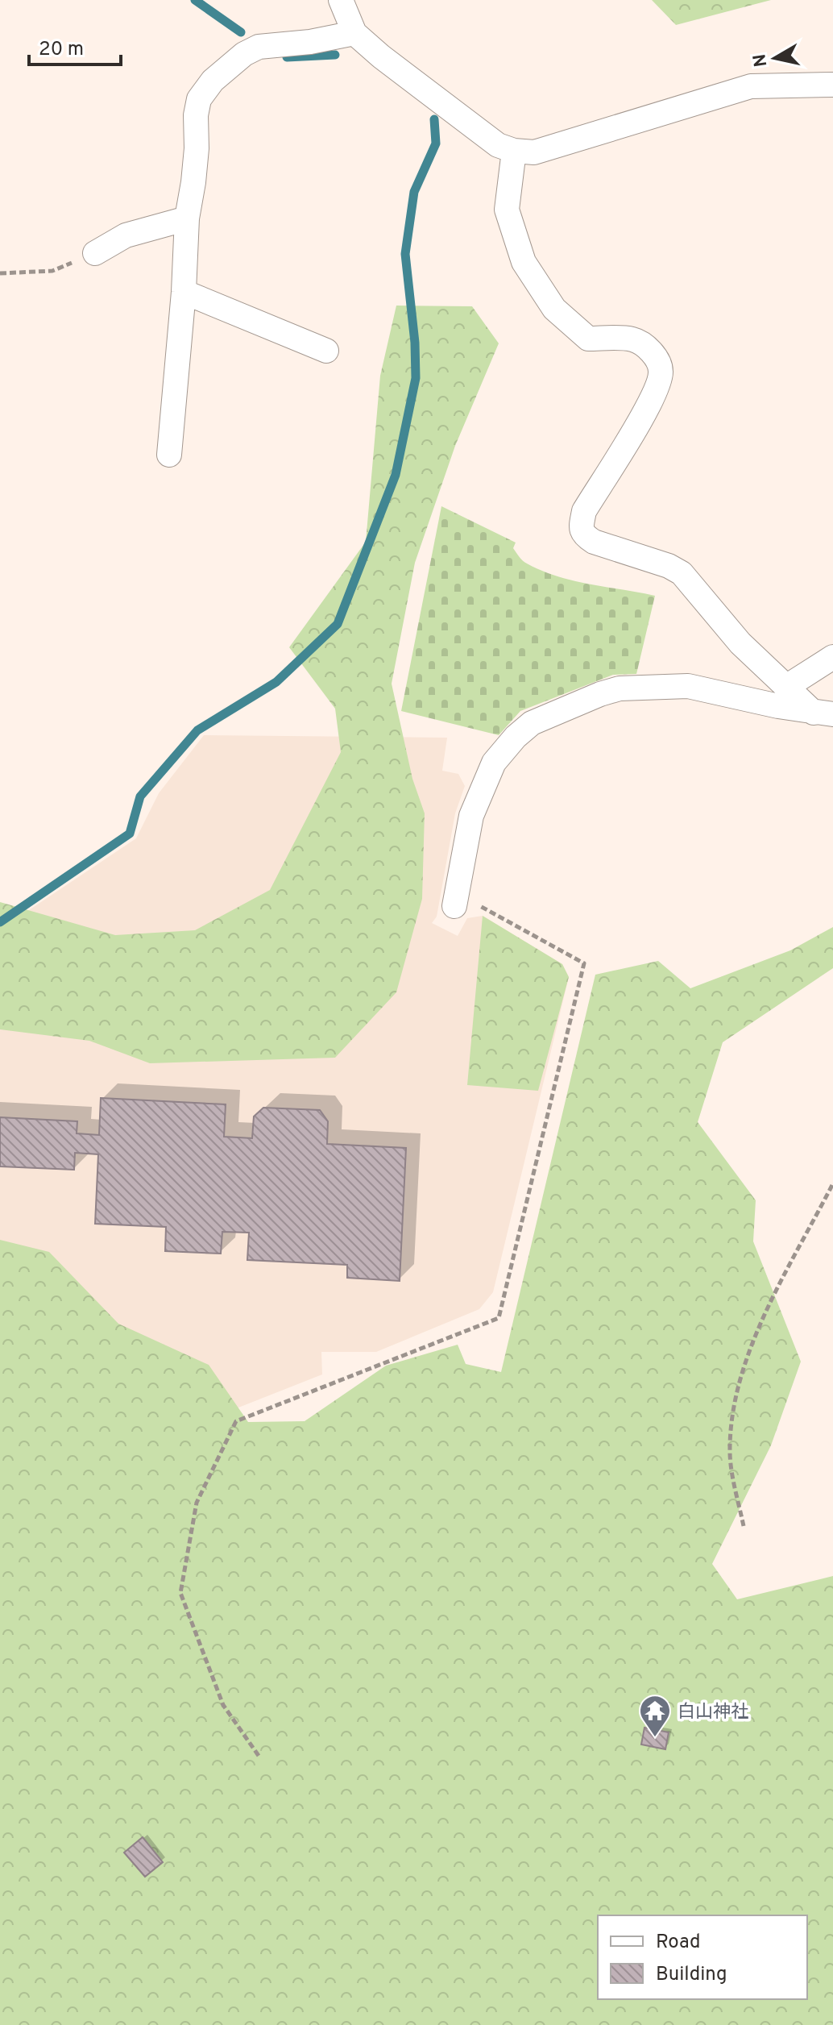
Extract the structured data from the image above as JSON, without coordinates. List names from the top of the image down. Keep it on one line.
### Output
{"places":{"temple":["白山神社"]},"legend":["Road","Building"],"scale_bar":"20 m","north":"left"}
